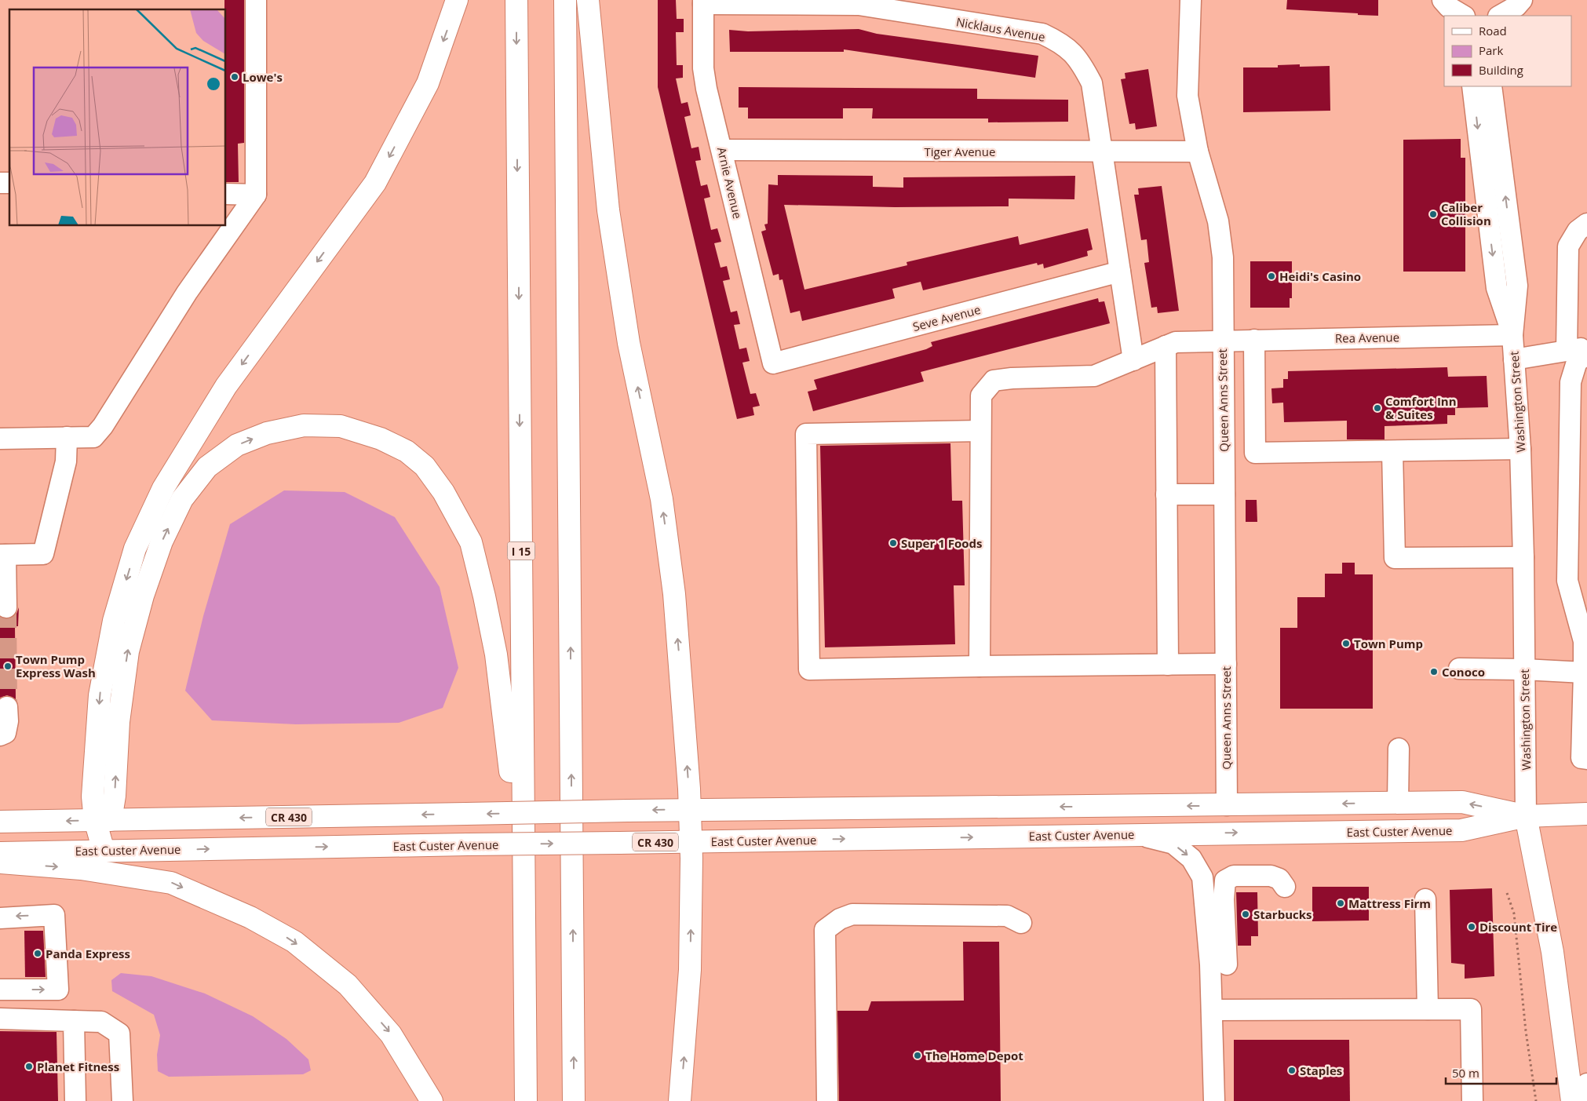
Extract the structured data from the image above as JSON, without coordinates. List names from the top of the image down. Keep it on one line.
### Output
{"streets":{"main road":["Washington Street","I 15","CR 430","East Custer Avenue"],"street":["Nicklaus Avenue","Tiger Avenue","Arnie Avenue","Seve Avenue","Rea Avenue","Queen Anns Street"]},"crossings":[["Nicklaus Avenue","Tiger Avenue"],["Nicklaus Avenue","Arnie Avenue"],["Nicklaus Avenue","Seve Avenue"],["Nicklaus Avenue","Rea Avenue"],["Tiger Avenue","Arnie Avenue"],["Tiger Avenue","Queen Anns Street"],["Arnie Avenue","Seve Avenue"],["Rea Avenue","Queen Anns Street"],["Rea Avenue","Washington Street"],["Queen Anns Street","East Custer Avenue"],["Washington Street","East Custer Avenue"]],"places":["Lowe's","Caliber Collision","Heidi's Casino","Comfort Inn & Suites","Super 1 Foods","Town Pump","Town Pump Express Wash","Conoco","Mattress Firm","Starbucks","Discount Tire","Panda Express","The Home Depot","Planet Fitness","Staples"],"legend":["Road","Park","Building"],"scale_bar":"50 m"}
